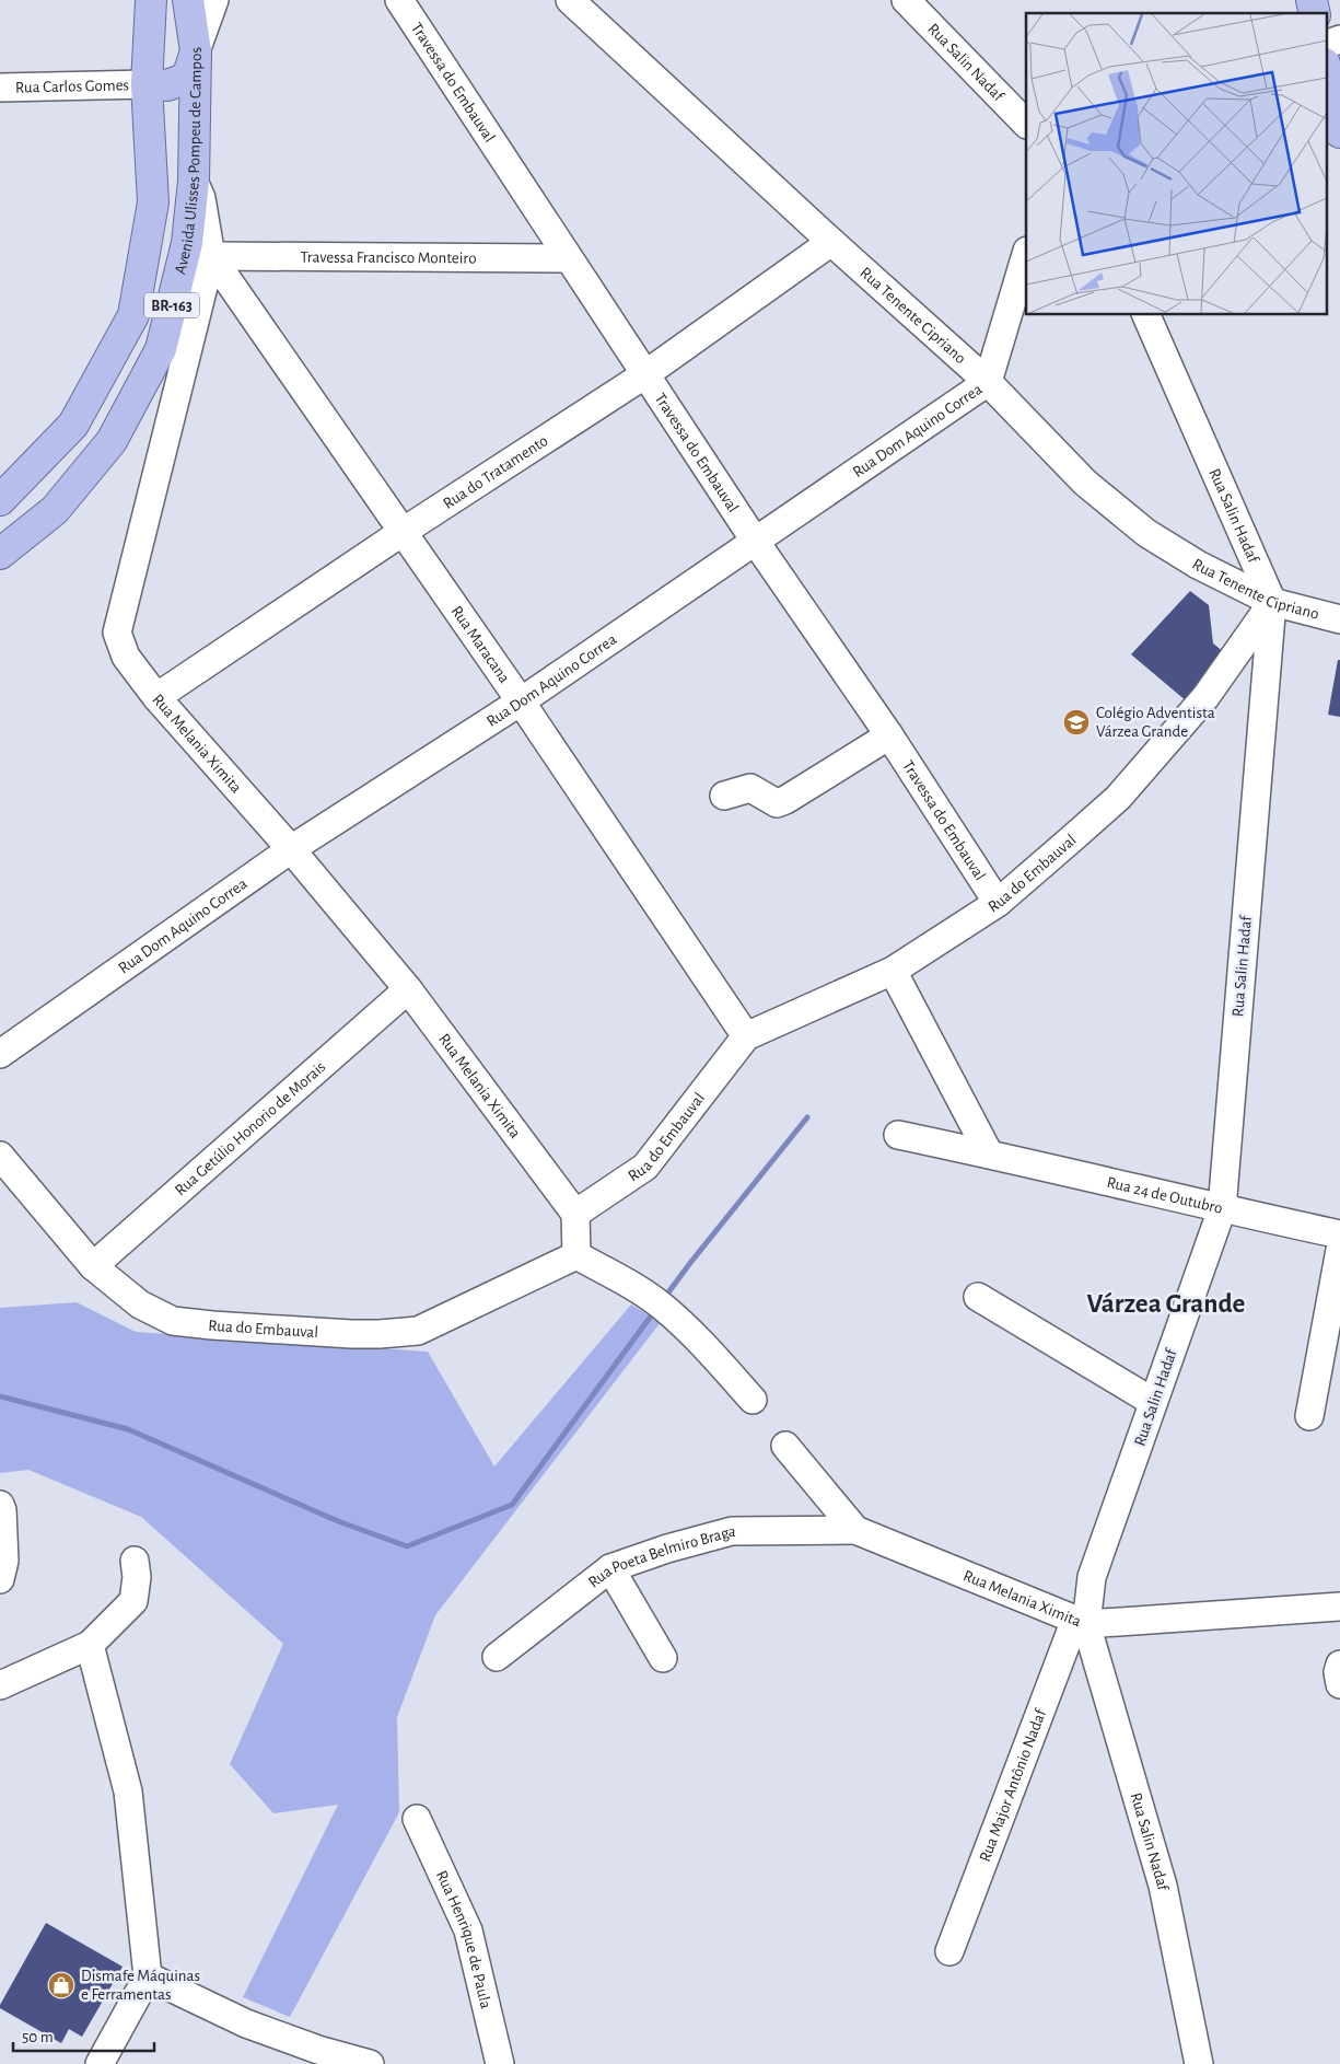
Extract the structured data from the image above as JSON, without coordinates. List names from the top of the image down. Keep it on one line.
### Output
{"streets":{"main road":["Avenida Ulisses Pompeu de Campos","BR-163"],"street":["Rua Salin Nadaf","Travessa do Embauval","Rua Carlos Gomes","Travessa Francisco Monteiro","Rua Tenente Cipriano","Rua Dom Aquino Correa","Rua do Tratamento","Rua Salin Hadaf","Rua Maracana","Rua Melania Ximita","Rua do Embauval","Rua Getúlio Honorio de Morais","Rua 24 de Outubro","Rua Poeta Belmiro Braga","Rua Major Antônio Nadaf","Rua Henrique de Paula"]},"crossings":[["Rua Salin Nadaf","Rua Salin Hadaf"],["Rua Salin Nadaf","Rua Melania Ximita"],["Rua Salin Nadaf","Rua Major Antônio Nadaf"],["Travessa do Embauval","Travessa Francisco Monteiro"],["Travessa do Embauval","Rua Dom Aquino Correa"],["Travessa do Embauval","Rua do Tratamento"],["Travessa do Embauval","Rua do Embauval"],["Rua Carlos Gomes","Avenida Ulisses Pompeu de Campos"],["Avenida Ulisses Pompeu de Campos","Rua Melania Ximita"],["Travessa Francisco Monteiro","Rua Maracana"],["Travessa Francisco Monteiro","Rua Melania Ximita"],["Rua Tenente Cipriano","Rua Dom Aquino Correa"],["Rua Tenente Cipriano","Rua do Tratamento"],["Rua Tenente Cipriano","Rua Salin Hadaf"],["Rua Tenente Cipriano","Rua do Embauval"],["Rua Dom Aquino Correa","Rua Maracana"],["Rua Dom Aquino Correa","Rua Melania Ximita"],["Rua do Tratamento","Rua Maracana"],["Rua do Tratamento","Rua Melania Ximita"],["Rua Salin Hadaf","Rua Melania Ximita"],["Rua Salin Hadaf","Rua do Embauval"],["Rua Salin Hadaf","Rua 24 de Outubro"],["Rua Salin Hadaf","Rua Major Antônio Nadaf"],["Rua Maracana","Rua Melania Ximita"],["Rua Maracana","Rua do Embauval"],["Rua Melania Ximita","Rua do Embauval"],["Rua Melania Ximita","Rua Getúlio Honorio de Morais"],["Rua Melania Ximita","Rua Poeta Belmiro Braga"],["Rua Melania Ximita","Rua Major Antônio Nadaf"],["Rua do Embauval","Rua Getúlio Honorio de Morais"]],"districts":["Várzea Grande"],"places":{"school or university":["Colégio Adventista Várzea Grande"],"shop":["Dismafe Máquinas e Ferramentas"]},"scale_bar":"50 m"}
